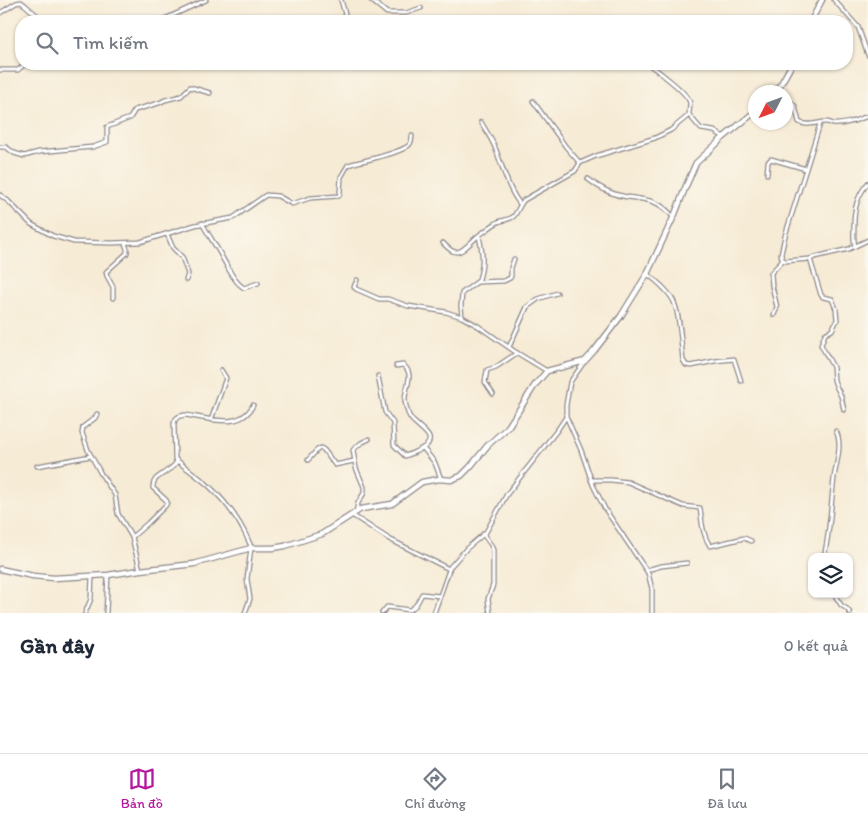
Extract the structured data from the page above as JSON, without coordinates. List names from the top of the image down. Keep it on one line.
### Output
{"north":"bottom left","page":{"search":"Tìm kiếm","heading":["Gần đây","0 kết quả"],"nav":["Bản đồ","Chỉ đường","Đã lưu"]}}
